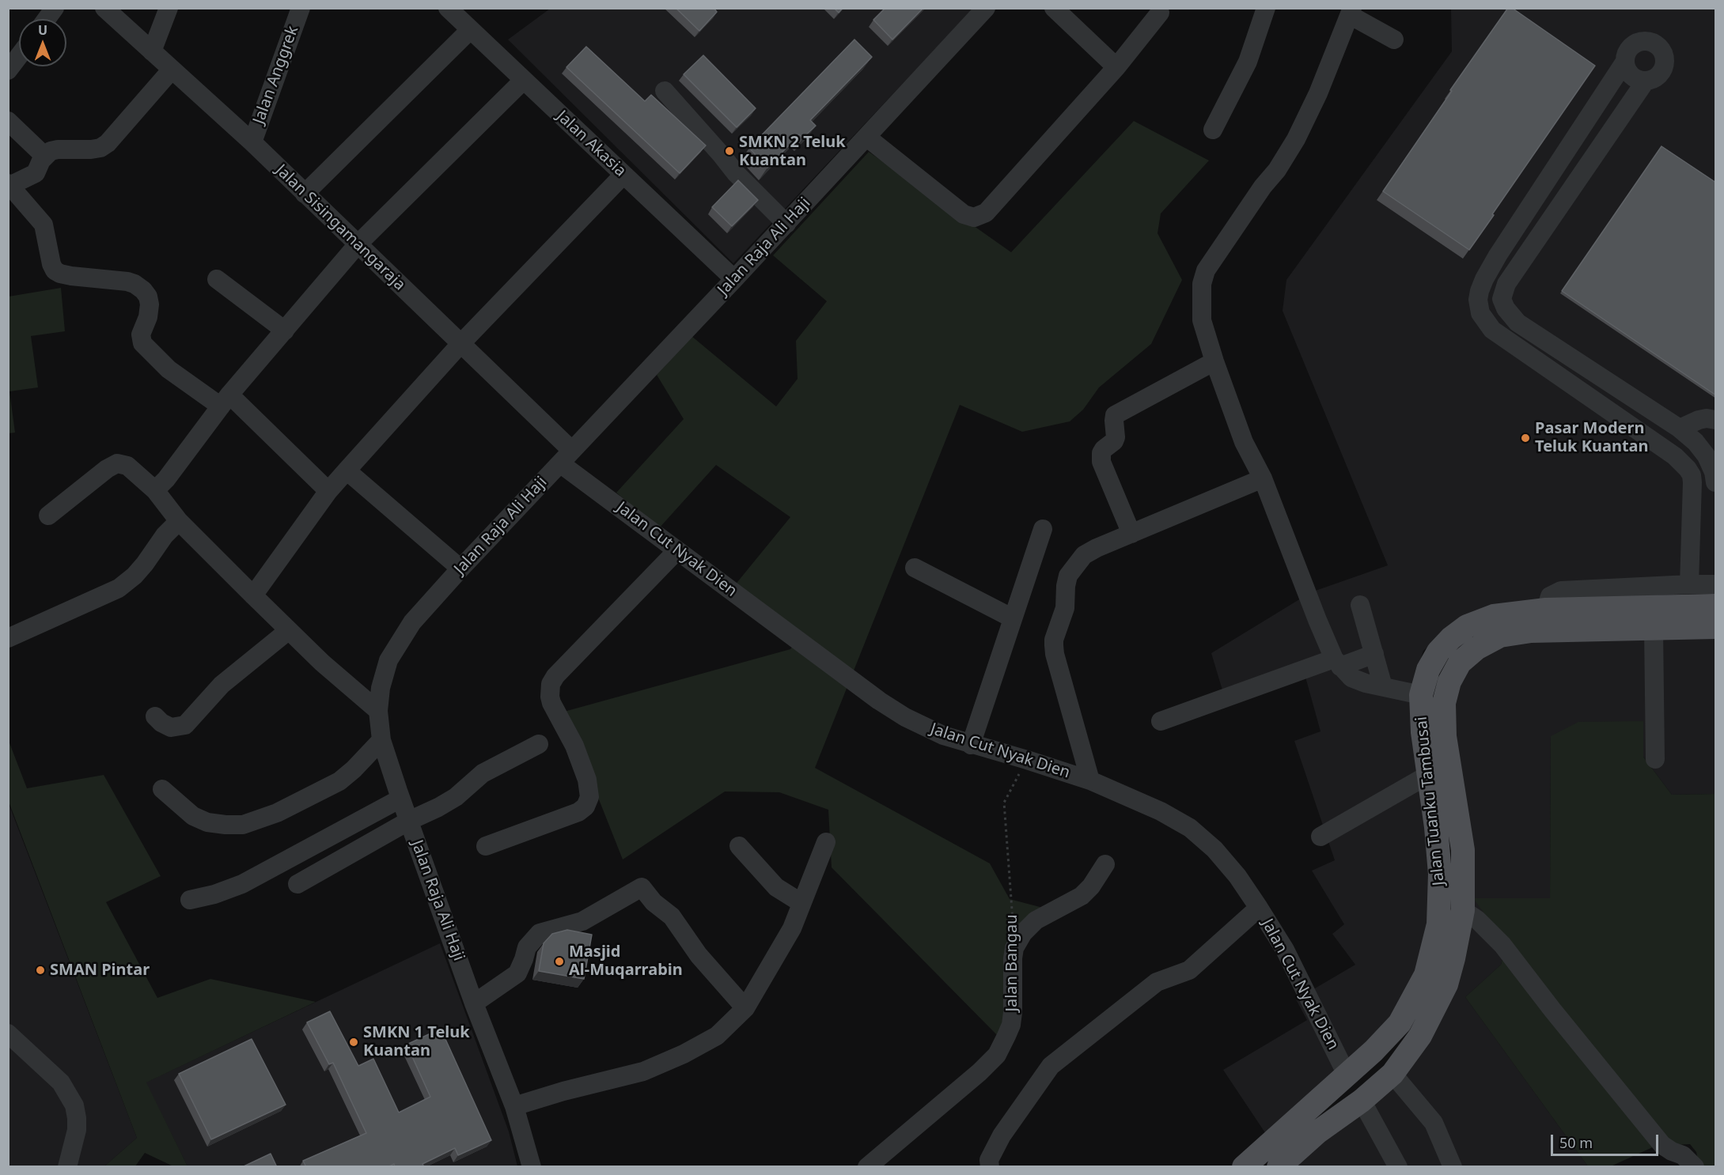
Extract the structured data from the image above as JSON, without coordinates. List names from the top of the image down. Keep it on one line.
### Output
{"streets":{"main road":["Jalan Tuanku Tambusai"],"street":["Jalan Anggrek","Jalan Akasia","Jalan Sisingamangaraja","Jalan Raja Ali Haji","Jalan Cut Nyak Dien","Jalan Bangau"]},"crossings":[["Jalan Anggrek","Jalan Sisingamangaraja"],["Jalan Akasia","Jalan Raja Ali Haji"],["Jalan Sisingamangaraja","Jalan Raja Ali Haji"],["Jalan Sisingamangaraja","Jalan Cut Nyak Dien"],["Jalan Raja Ali Haji","Jalan Cut Nyak Dien"],["Jalan Cut Nyak Dien","Jalan Tuanku Tambusai"],["Jalan Cut Nyak Dien","Jalan Bangau"]],"places":["SMKN 2 Teluk Kuantan","Pasar Modern Teluk Kuantan","Masjid Al-Muqarrabin","SMAN Pintar","SMKN 1 Teluk Kuantan"],"scale_bar":"50 m","north":"top"}
